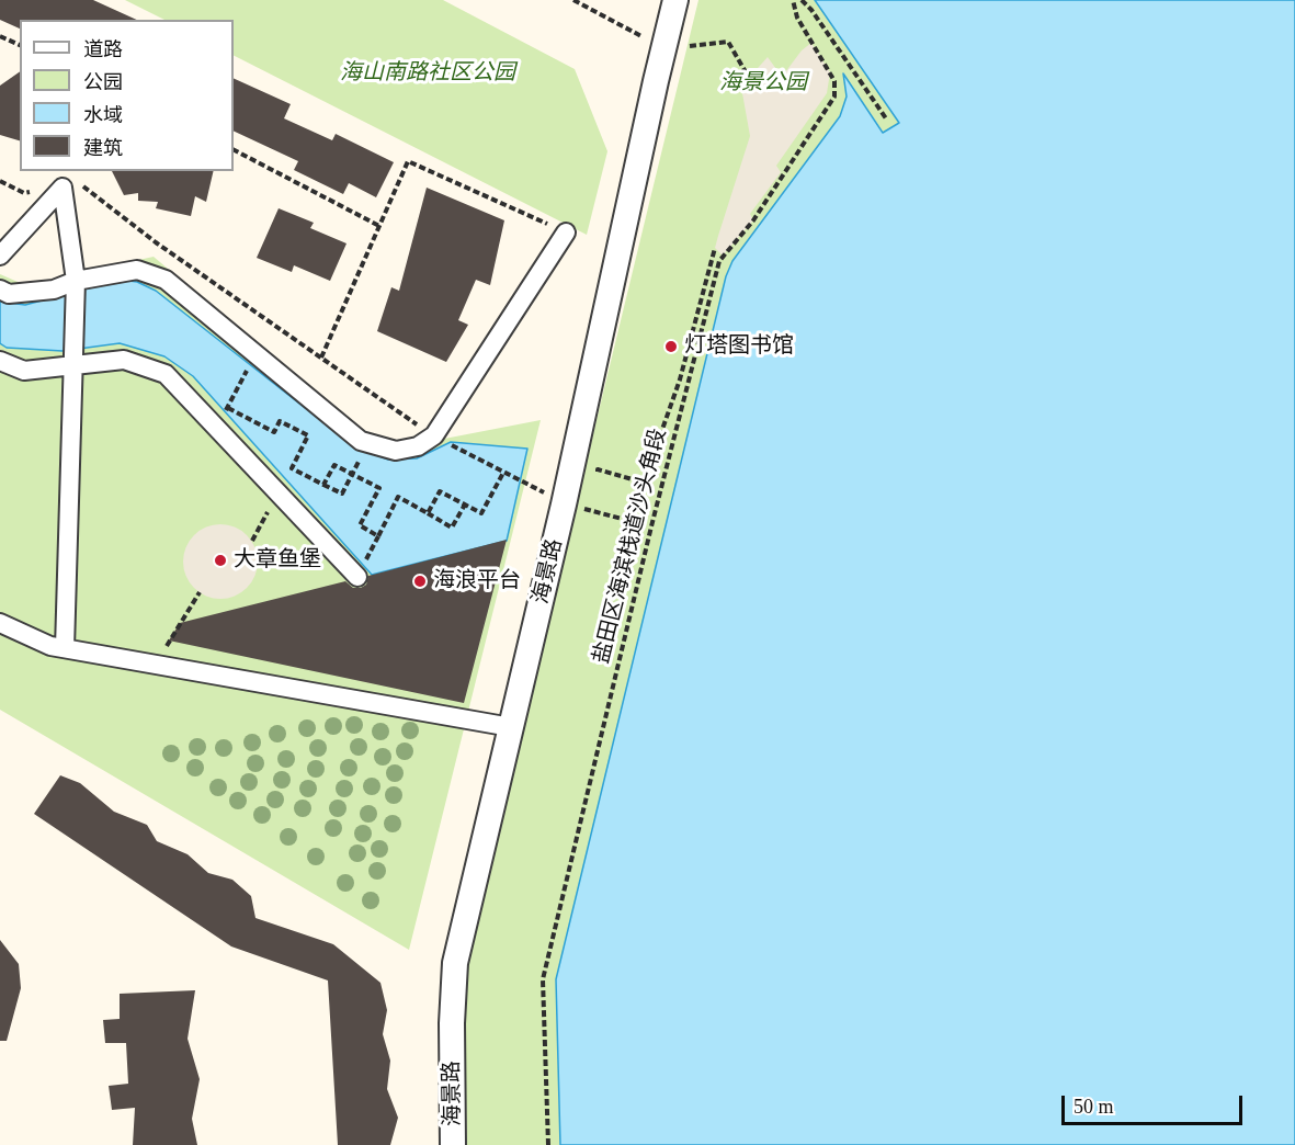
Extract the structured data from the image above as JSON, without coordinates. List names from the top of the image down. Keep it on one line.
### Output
{"streets":{"street":["海景路"],"path":["盐田区海滨栈道沙头角段"]},"parks":["海山南路社区公园","海景公园"],"places":["灯塔图书馆","大章鱼堡","海浪平台"],"legend":["道路","公园","水域","建筑"],"scale_bar":"50 m"}
